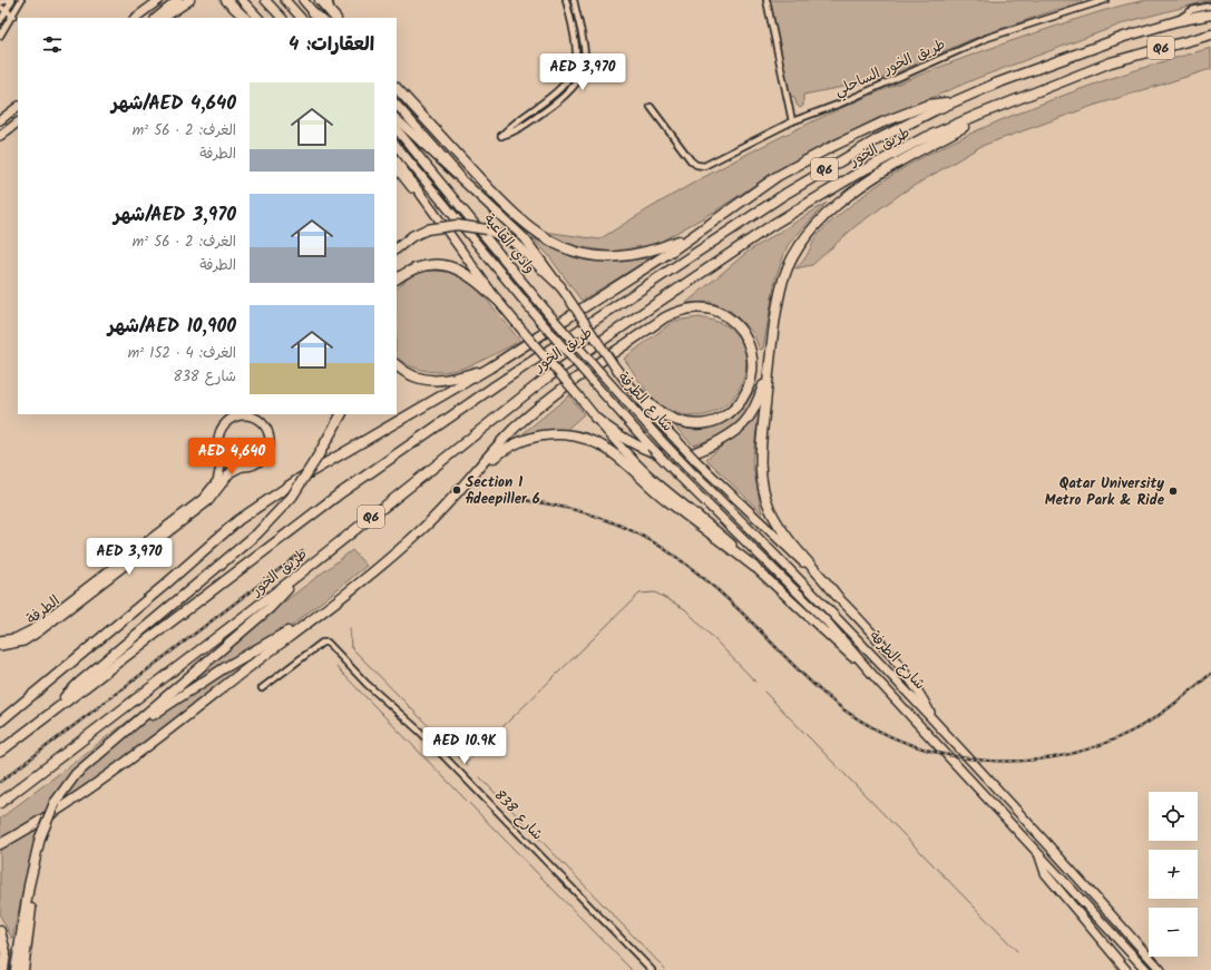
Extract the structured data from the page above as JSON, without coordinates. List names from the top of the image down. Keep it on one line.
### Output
{"streets":{"highway":["Q6","طريق الخور"],"main road":["وادي القاعية","شارع الطرفة","الطرفة"],"street":["طريق الخور الساحلي","شارع 838"]},"crossings":[["وادي القاعية","شارع الطرفة"]],"places":["Section 1 fideepiller 6","Qatar University Metro Park & Ride"],"page":{"heading":"العقارات: 4","price":["AED 3,970","AED 4,640","AED 3,970","AED 10.9K"],"list":[{"name":"AED 4,640/شهر","note":"الغرف: 2 · 56 m² · الطرفة"},{"name":"AED 3,970/شهر","note":"الغرف: 2 · 56 m² · الطرفة"},{"name":"AED 10,900/شهر","note":"الغرف: 4 · 152 m² · شارع 838"}],"map_buttons":["+","−"]}}
